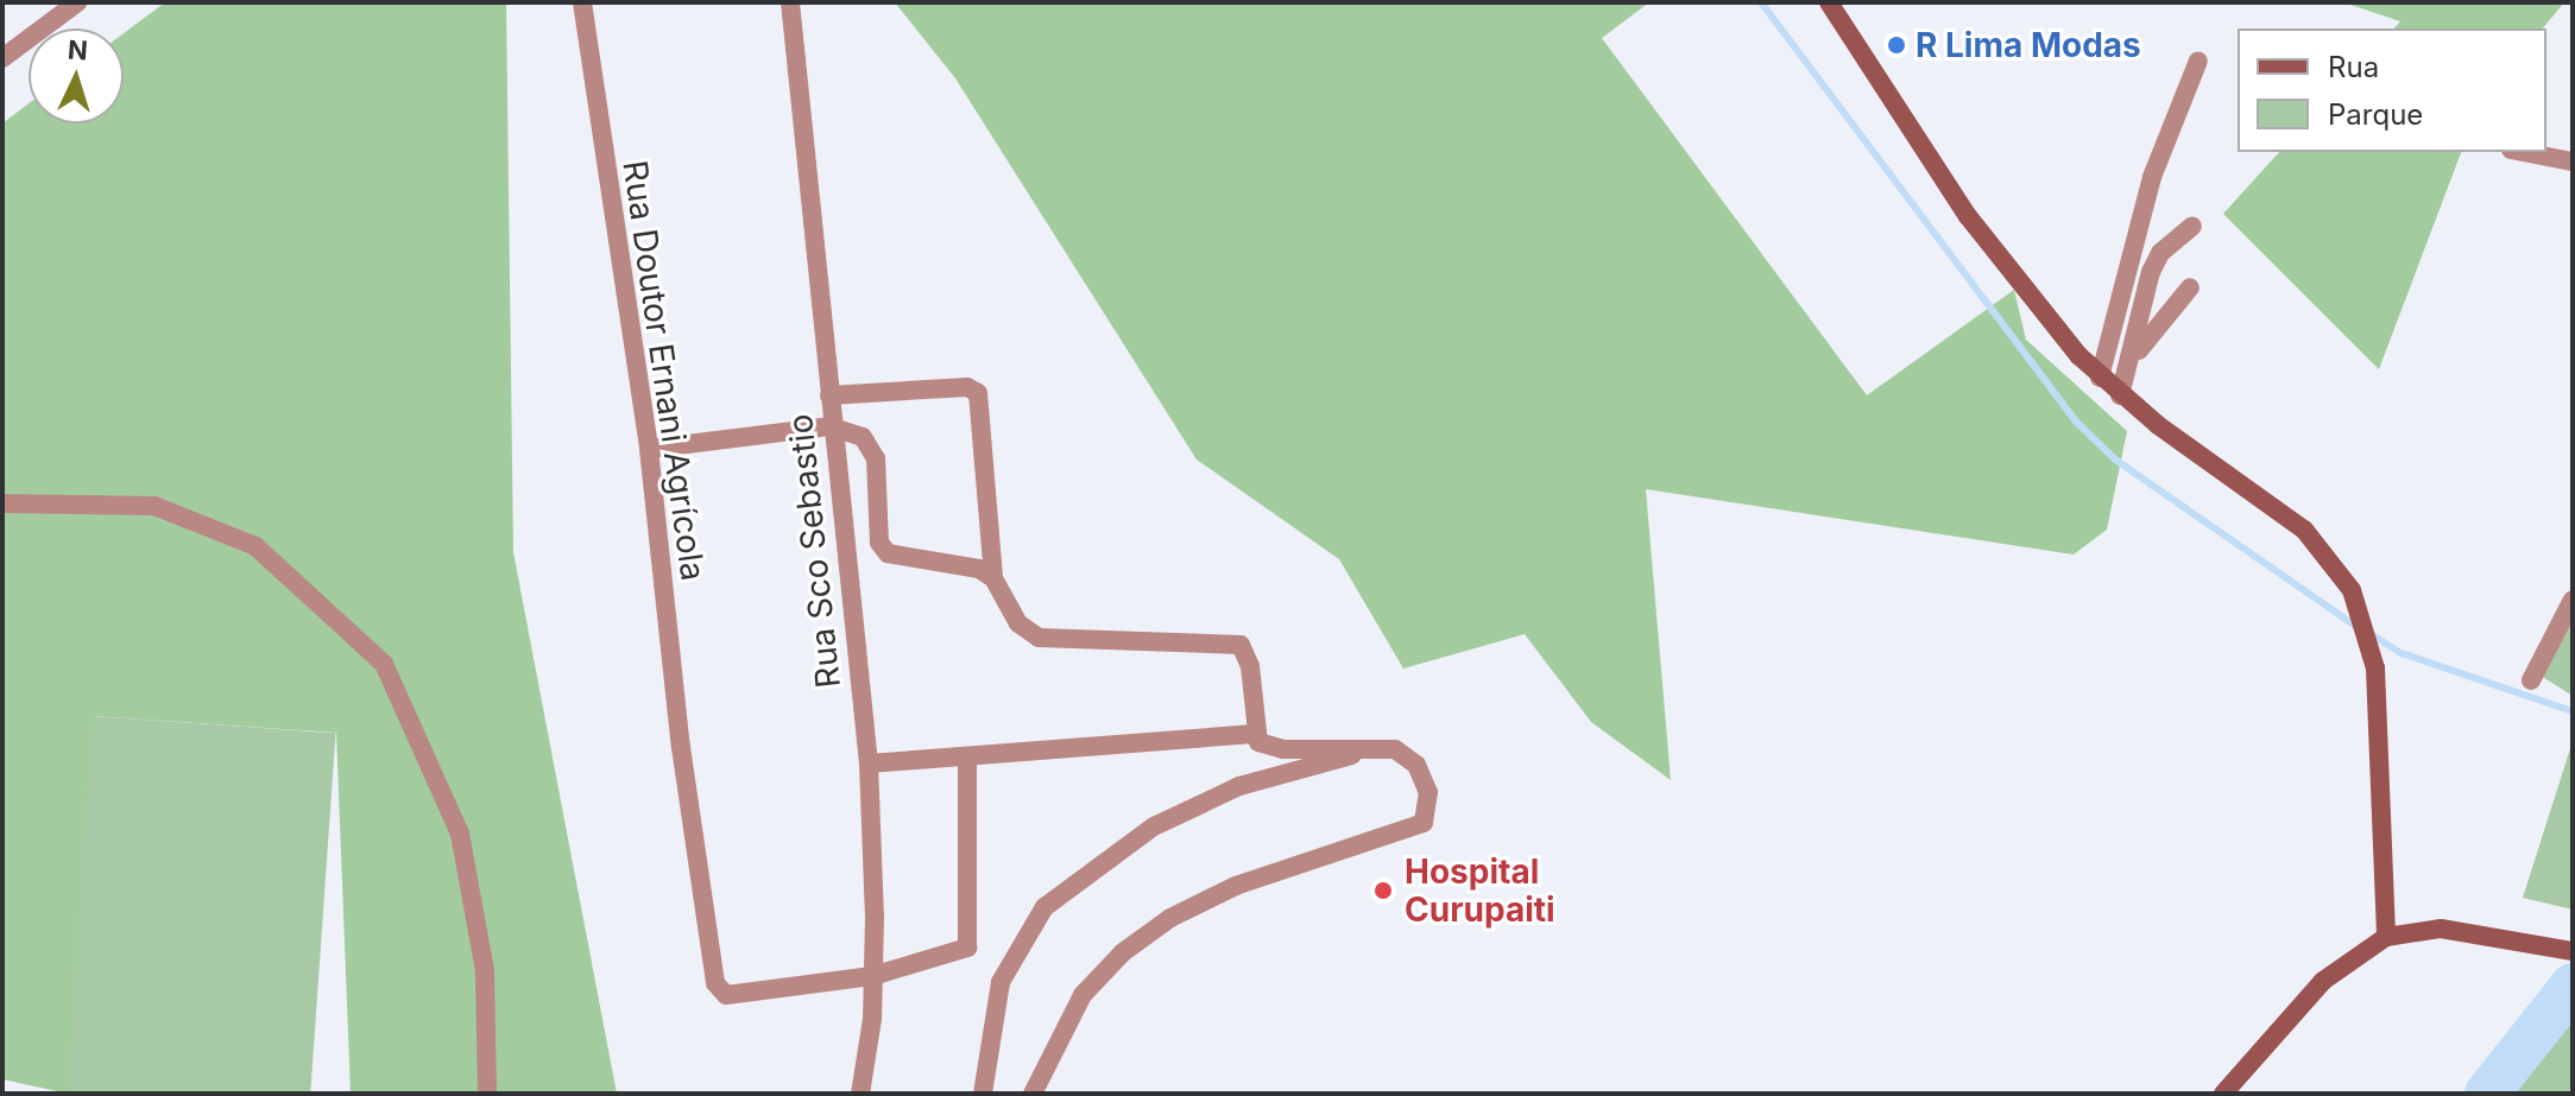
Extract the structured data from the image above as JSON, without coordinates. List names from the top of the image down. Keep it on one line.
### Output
{"streets":{"street":["Rua Doutor Ernani Agrícola","Rua Sco Sebastio"]},"crossings":[["Rua Doutor Ernani Agrícola","Rua Sco Sebastio"]],"places":["R Lima Modas","Hospital Curupaiti"],"legend":["Rua","Parque"],"north":"top"}
